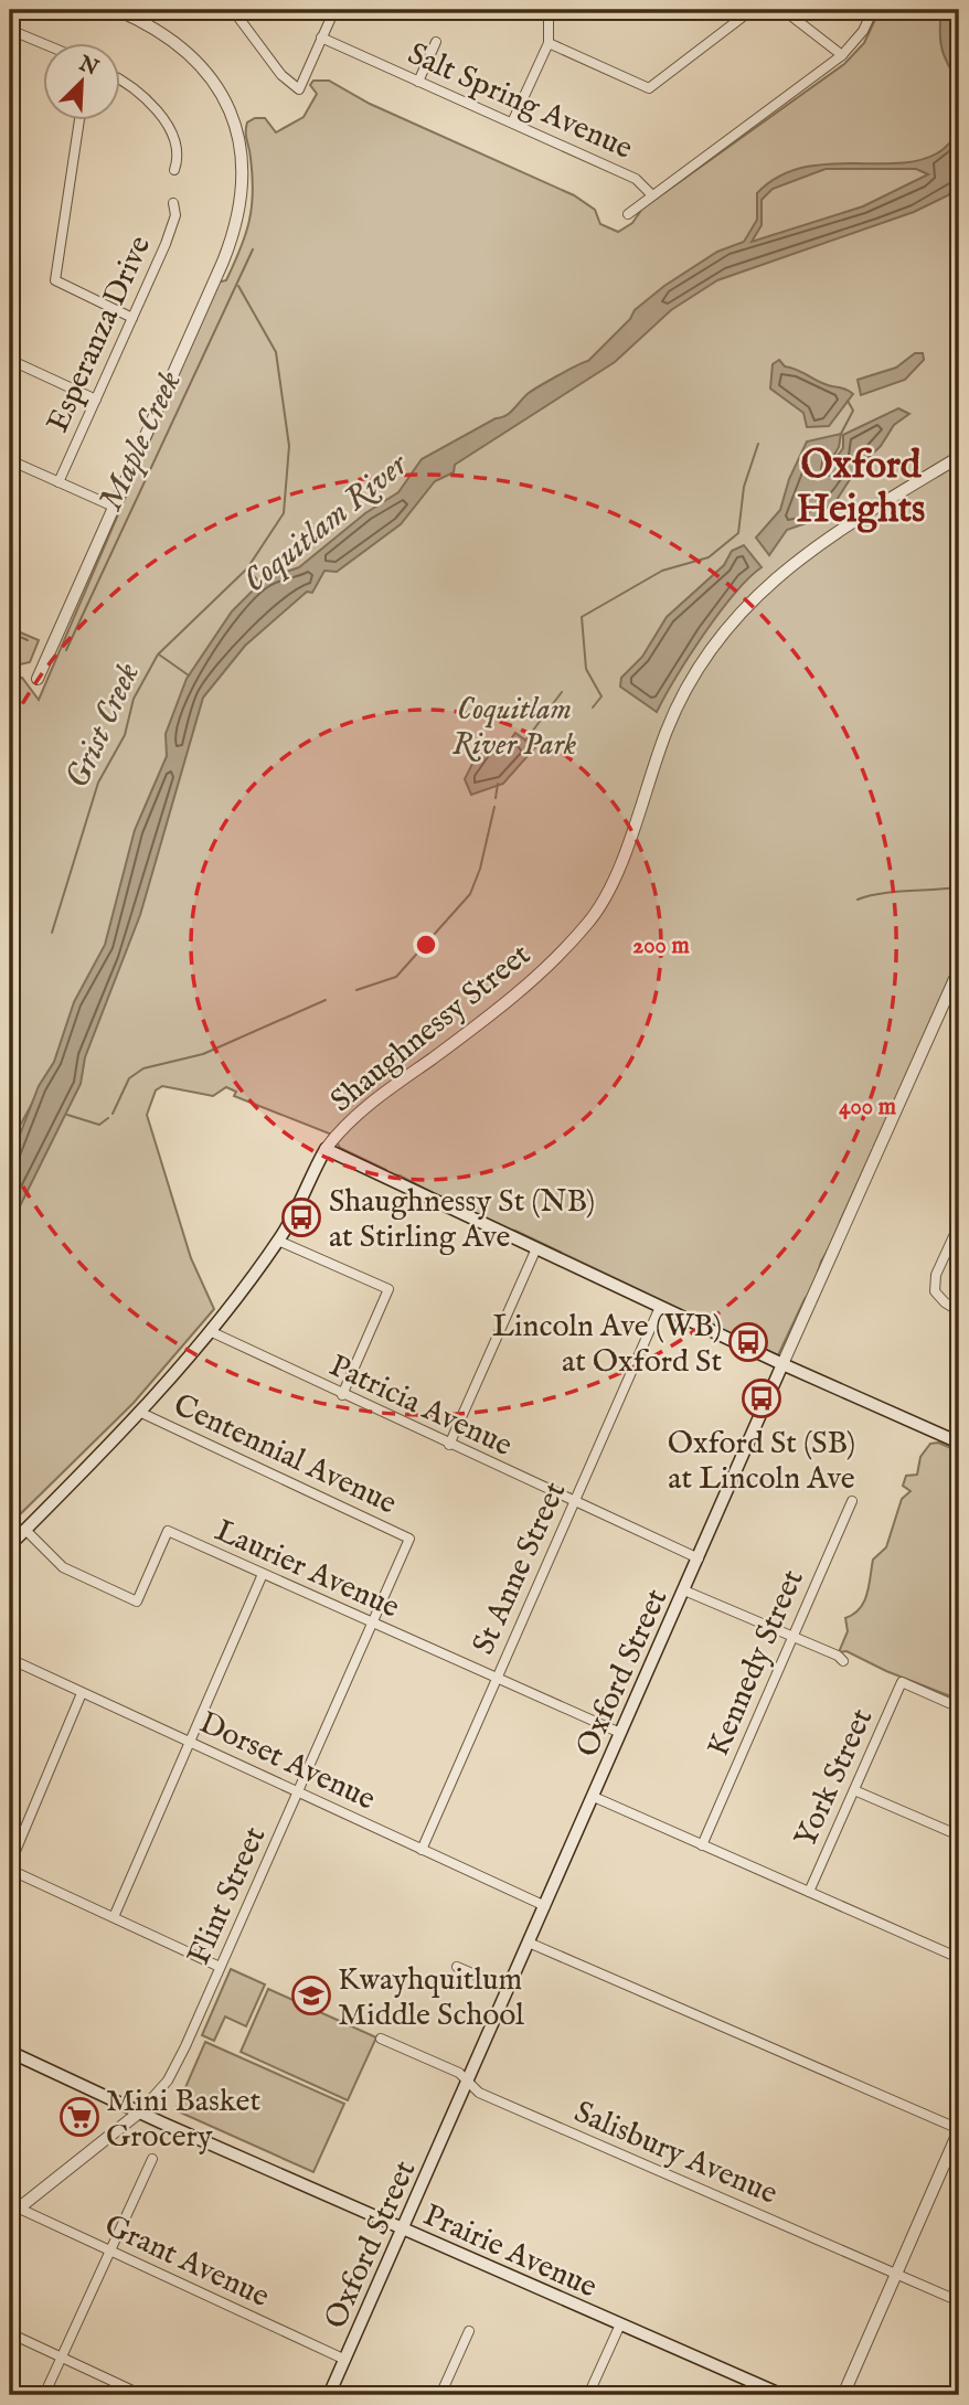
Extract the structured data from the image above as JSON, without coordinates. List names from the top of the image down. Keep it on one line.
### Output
{"streets":{"main road":["Shaughnessy Street","Oxford Street","Prairie Avenue"],"street":["Salt Spring Avenue","Esperanza Drive","Patricia Avenue","Centennial Avenue","Laurier Avenue","St Anne Street","Kennedy Street","Dorset Avenue","York Street","Flint Street","Salisbury Avenue","Grant Avenue"]},"crossings":[["Shaughnessy Street","Patricia Avenue"],["Shaughnessy Street","Centennial Avenue"],["Shaughnessy Street","Laurier Avenue"],["Patricia Avenue","St Anne Street"],["Patricia Avenue","Oxford Street"],["Centennial Avenue","Flint Street"],["Laurier Avenue","St Anne Street"],["Laurier Avenue","Oxford Street"],["Laurier Avenue","Flint Street"],["St Anne Street","Dorset Avenue"],["Oxford Street","Dorset Avenue"],["Oxford Street","Salisbury Avenue"],["Oxford Street","Prairie Avenue"],["Oxford Street","Grant Avenue"],["Dorset Avenue","Flint Street"],["Flint Street","Prairie Avenue"],["Flint Street","Grant Avenue"]],"districts":["Oxford Heights"],"water":["Maple Creek","Coquitlam River","Grist Creek"],"parks":["Coquitlam River Park"],"places":{"bus stop":["Shaughnessy St (NB) at Stirling Ave","Lincoln Ave (WB) at Oxford St","Oxford St (SB) at Lincoln Ave"],"school or university":["Kwayhquitlum Middle School"],"supermarket":["Mini Basket Grocery"]},"north":"top right","rings":["200 m","400 m"]}
